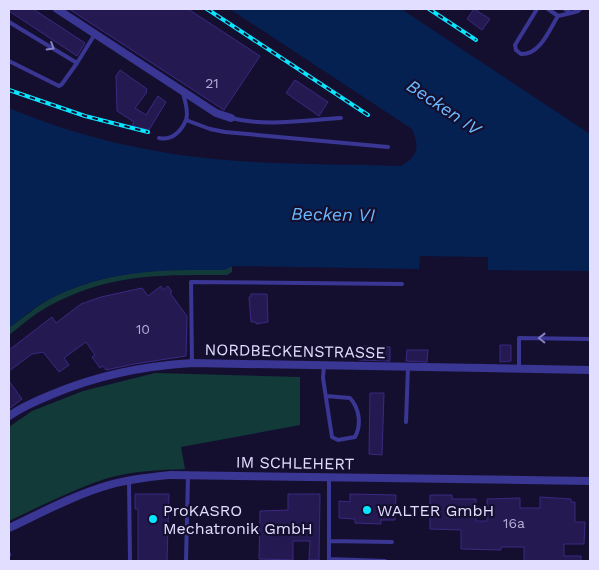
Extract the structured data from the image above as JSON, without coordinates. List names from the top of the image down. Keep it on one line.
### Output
{"streets":{"street":["NORDBECKENSTRASSE","IM SCHLEHERT"]},"water":["Becken IV","Becken VI"],"places":["WALTER GmbH","ProKASRO Mechatronik GmbH"],"house_numbers":["21","10","16a"]}
